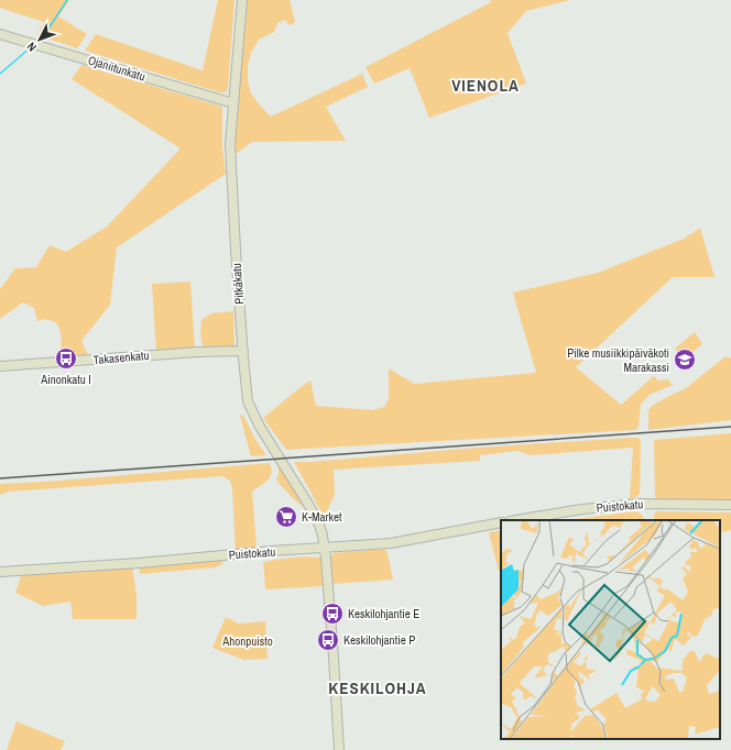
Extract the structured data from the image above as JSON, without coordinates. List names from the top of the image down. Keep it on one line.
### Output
{"streets":{"street":["Ojaniitunkatu","Pitkäkatu","Takasenkatu","Puistokatu"]},"crossings":[["Ojaniitunkatu","Pitkäkatu"],["Pitkäkatu","Takasenkatu"],["Pitkäkatu","Puistokatu"]],"districts":["VIENOLA","KESKILOHJA"],"parks":["Ahonpuisto"],"places":{"bus stop":["Ainonkatu I","Keskilohjantie E","Keskilohjantie P"],"school or university":["Pilke musiikkipäiväkoti Marakassi"],"supermarket":["K-Market"]},"north":"bottom left"}
